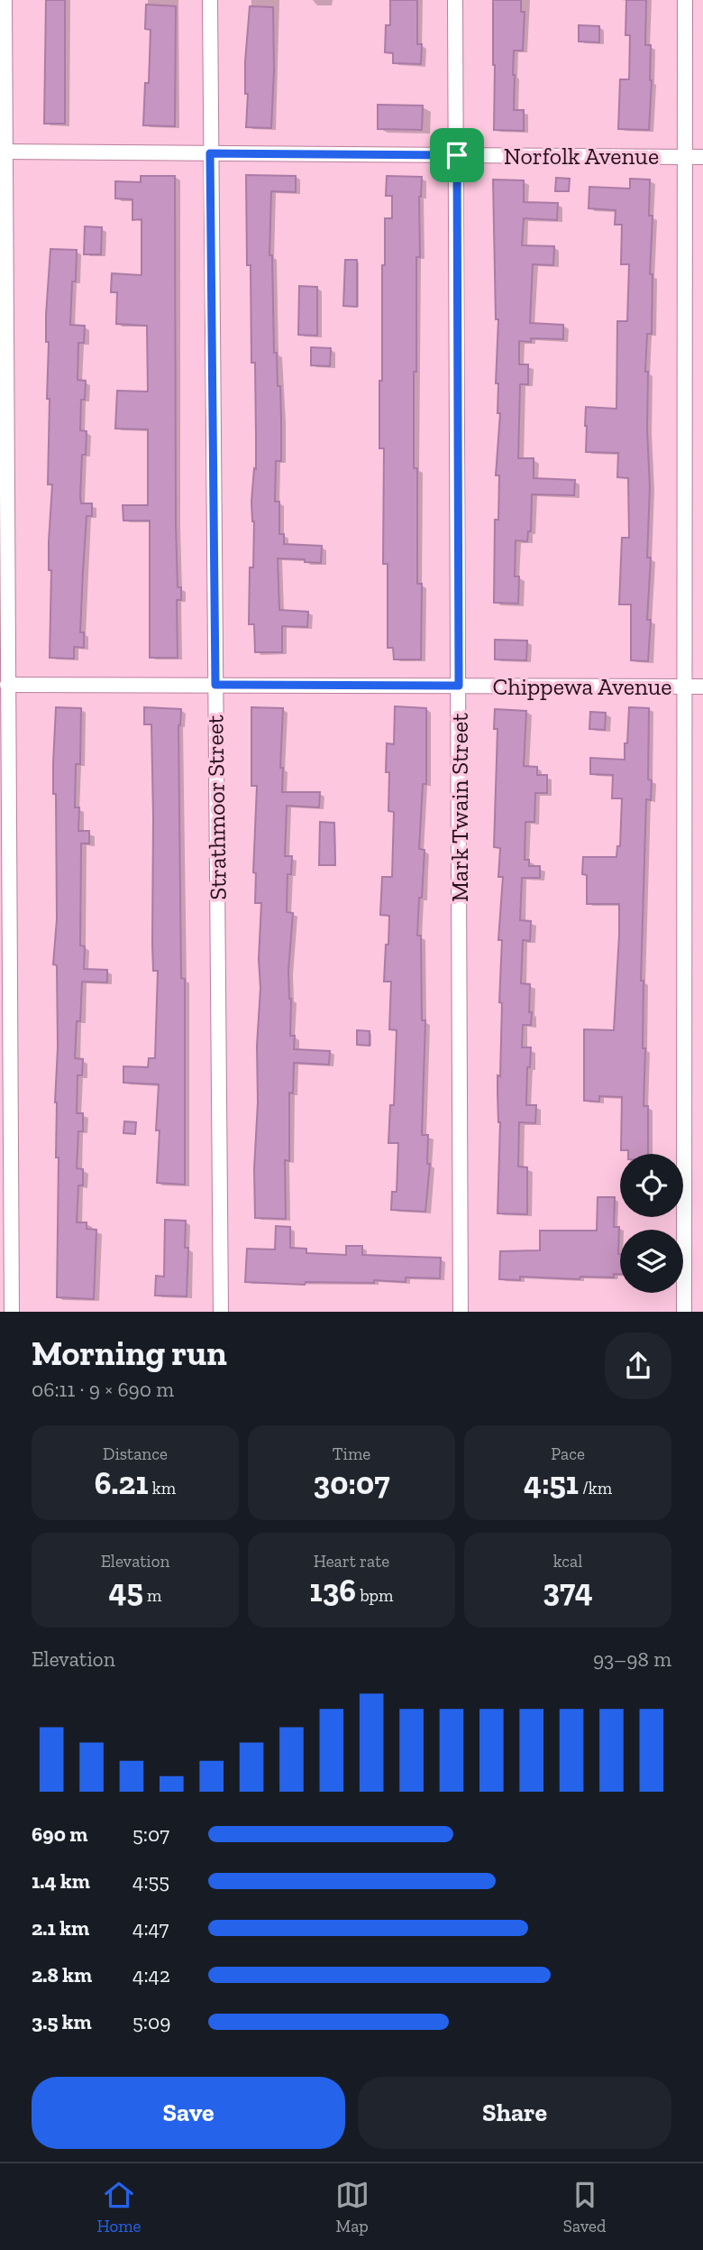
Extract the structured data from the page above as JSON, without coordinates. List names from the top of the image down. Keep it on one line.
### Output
{"streets":{"street":["Norfolk Avenue","Chippewa Avenue","Strathmoor Street","Mark Twain Street"]},"crossings":[["Norfolk Avenue","Strathmoor Street"],["Norfolk Avenue","Mark Twain Street"],["Chippewa Avenue","Strathmoor Street"],["Chippewa Avenue","Mark Twain Street"]],"page":{"heading":["Morning run","06:11 · 9 × 690 m"],"stats":[["Distance","6.21 km"],["Time","30:07"],["Pace","4:51 /km"],["Elevation","45 m"],["Heart rate","136 bpm"],["kcal","374"]],"chart":["Elevation","93–98 m"],"list":[{"name":"690 m","note":"5:07"},{"name":"1.4 km","note":"4:55"},{"name":"2.1 km","note":"4:47"},{"name":"2.8 km","note":"4:42"},{"name":"3.5 km","note":"5:09"}],"buttons":["Save","Share"],"tabs":["Home","Map","Saved"]}}
